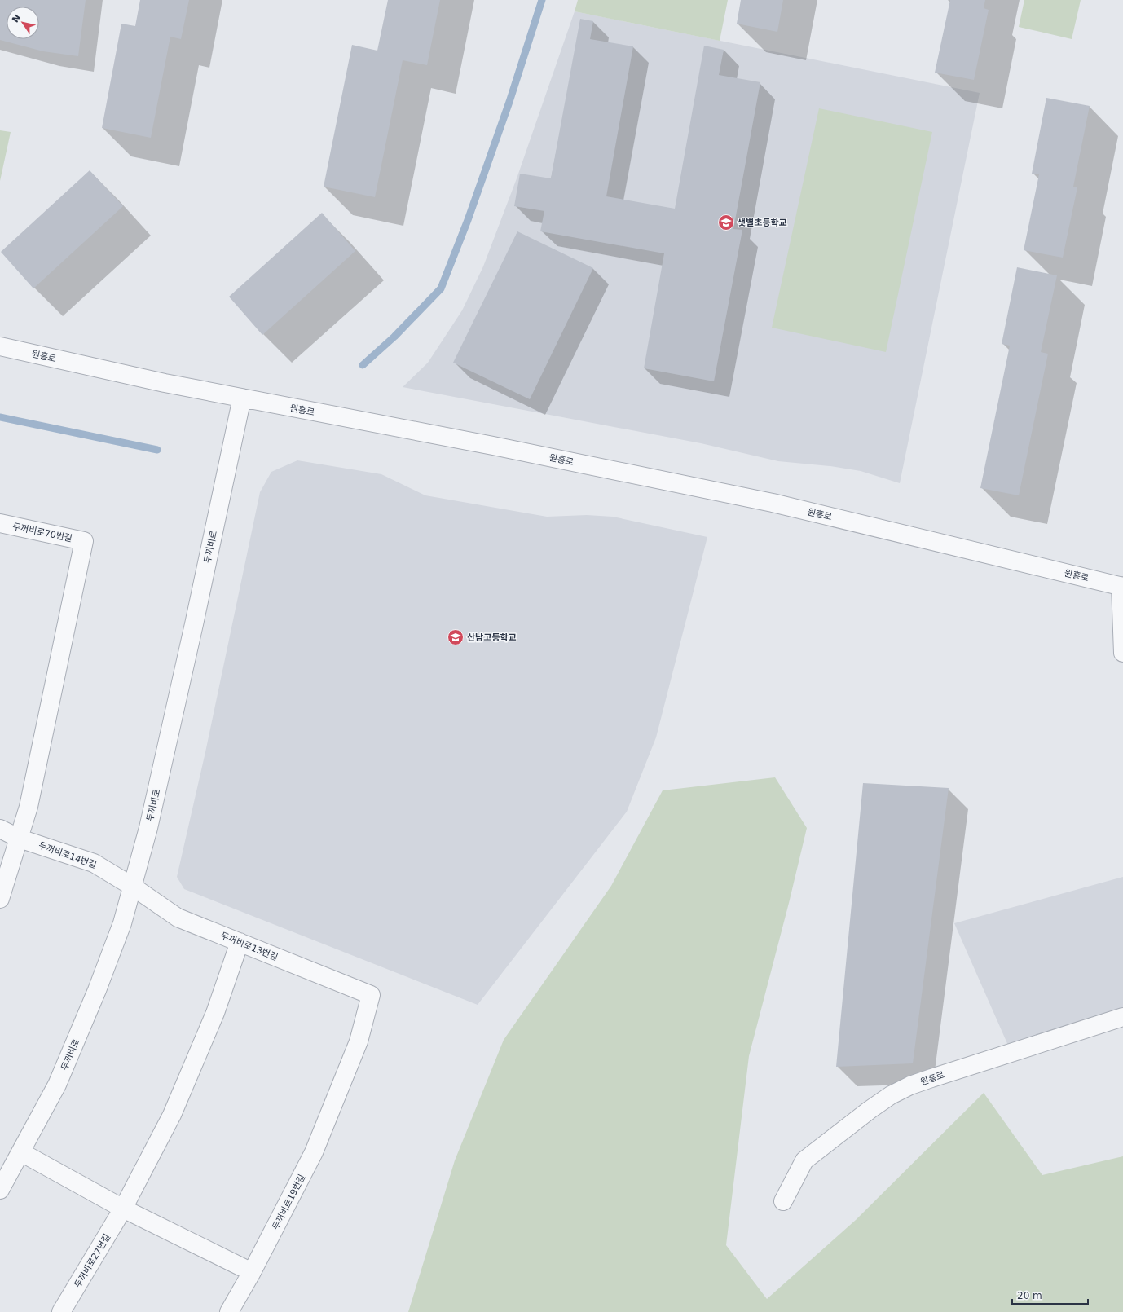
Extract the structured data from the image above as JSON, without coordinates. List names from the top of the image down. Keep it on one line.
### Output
{"streets":{"street":["원흥로","두꺼비로70번길","두꺼비로","두꺼비로14번길","두꺼비로13번길","두꺼비로19번길","두꺼비로27번길"]},"crossings":[["원흥로","두꺼비로"],["두꺼비로70번길","두꺼비로14번길"],["두꺼비로","두꺼비로14번길"],["두꺼비로","두꺼비로13번길"],["두꺼비로14번길","두꺼비로13번길"],["두꺼비로13번길","두꺼비로19번길"]],"places":{"school or university":["샛별초등학교","산남고등학교"]},"scale_bar":"20 m","north":"top left"}
